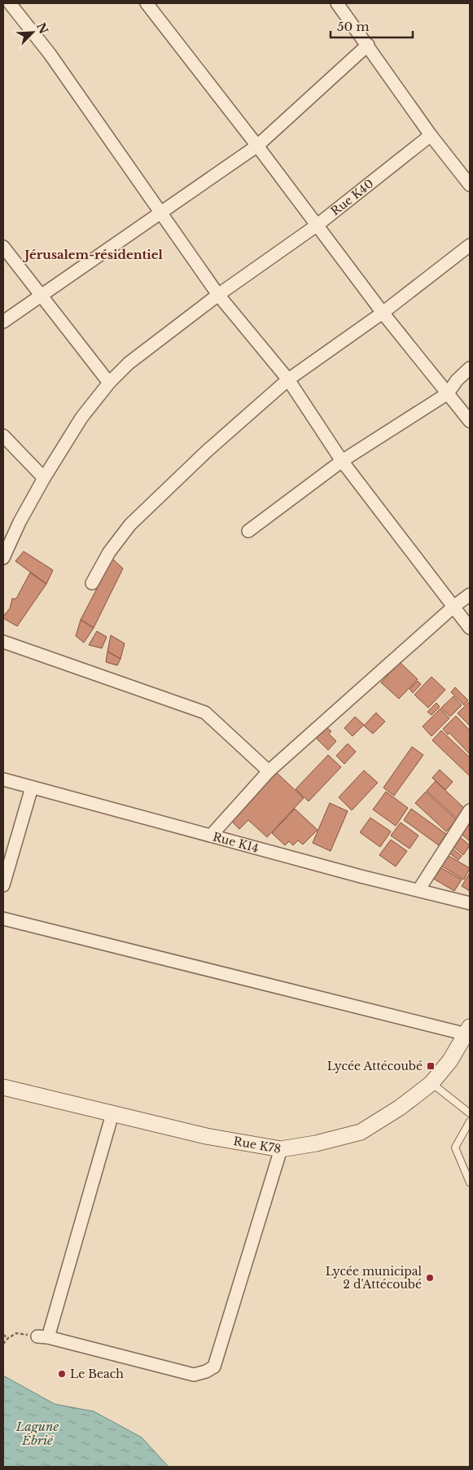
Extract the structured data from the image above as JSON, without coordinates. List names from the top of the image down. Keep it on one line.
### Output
{"streets":{"street":["Rue K40","Rue K14","Rue K78"]},"districts":["Jérusalem-résidentiel"],"water":["Lagune Ébrié"],"places":{"transit":["Lycée Attécoubé"],"other":["Lycée municipal 2 d'Attécoubé","Le Beach"]},"scale_bar":"50 m","north":"top right"}
